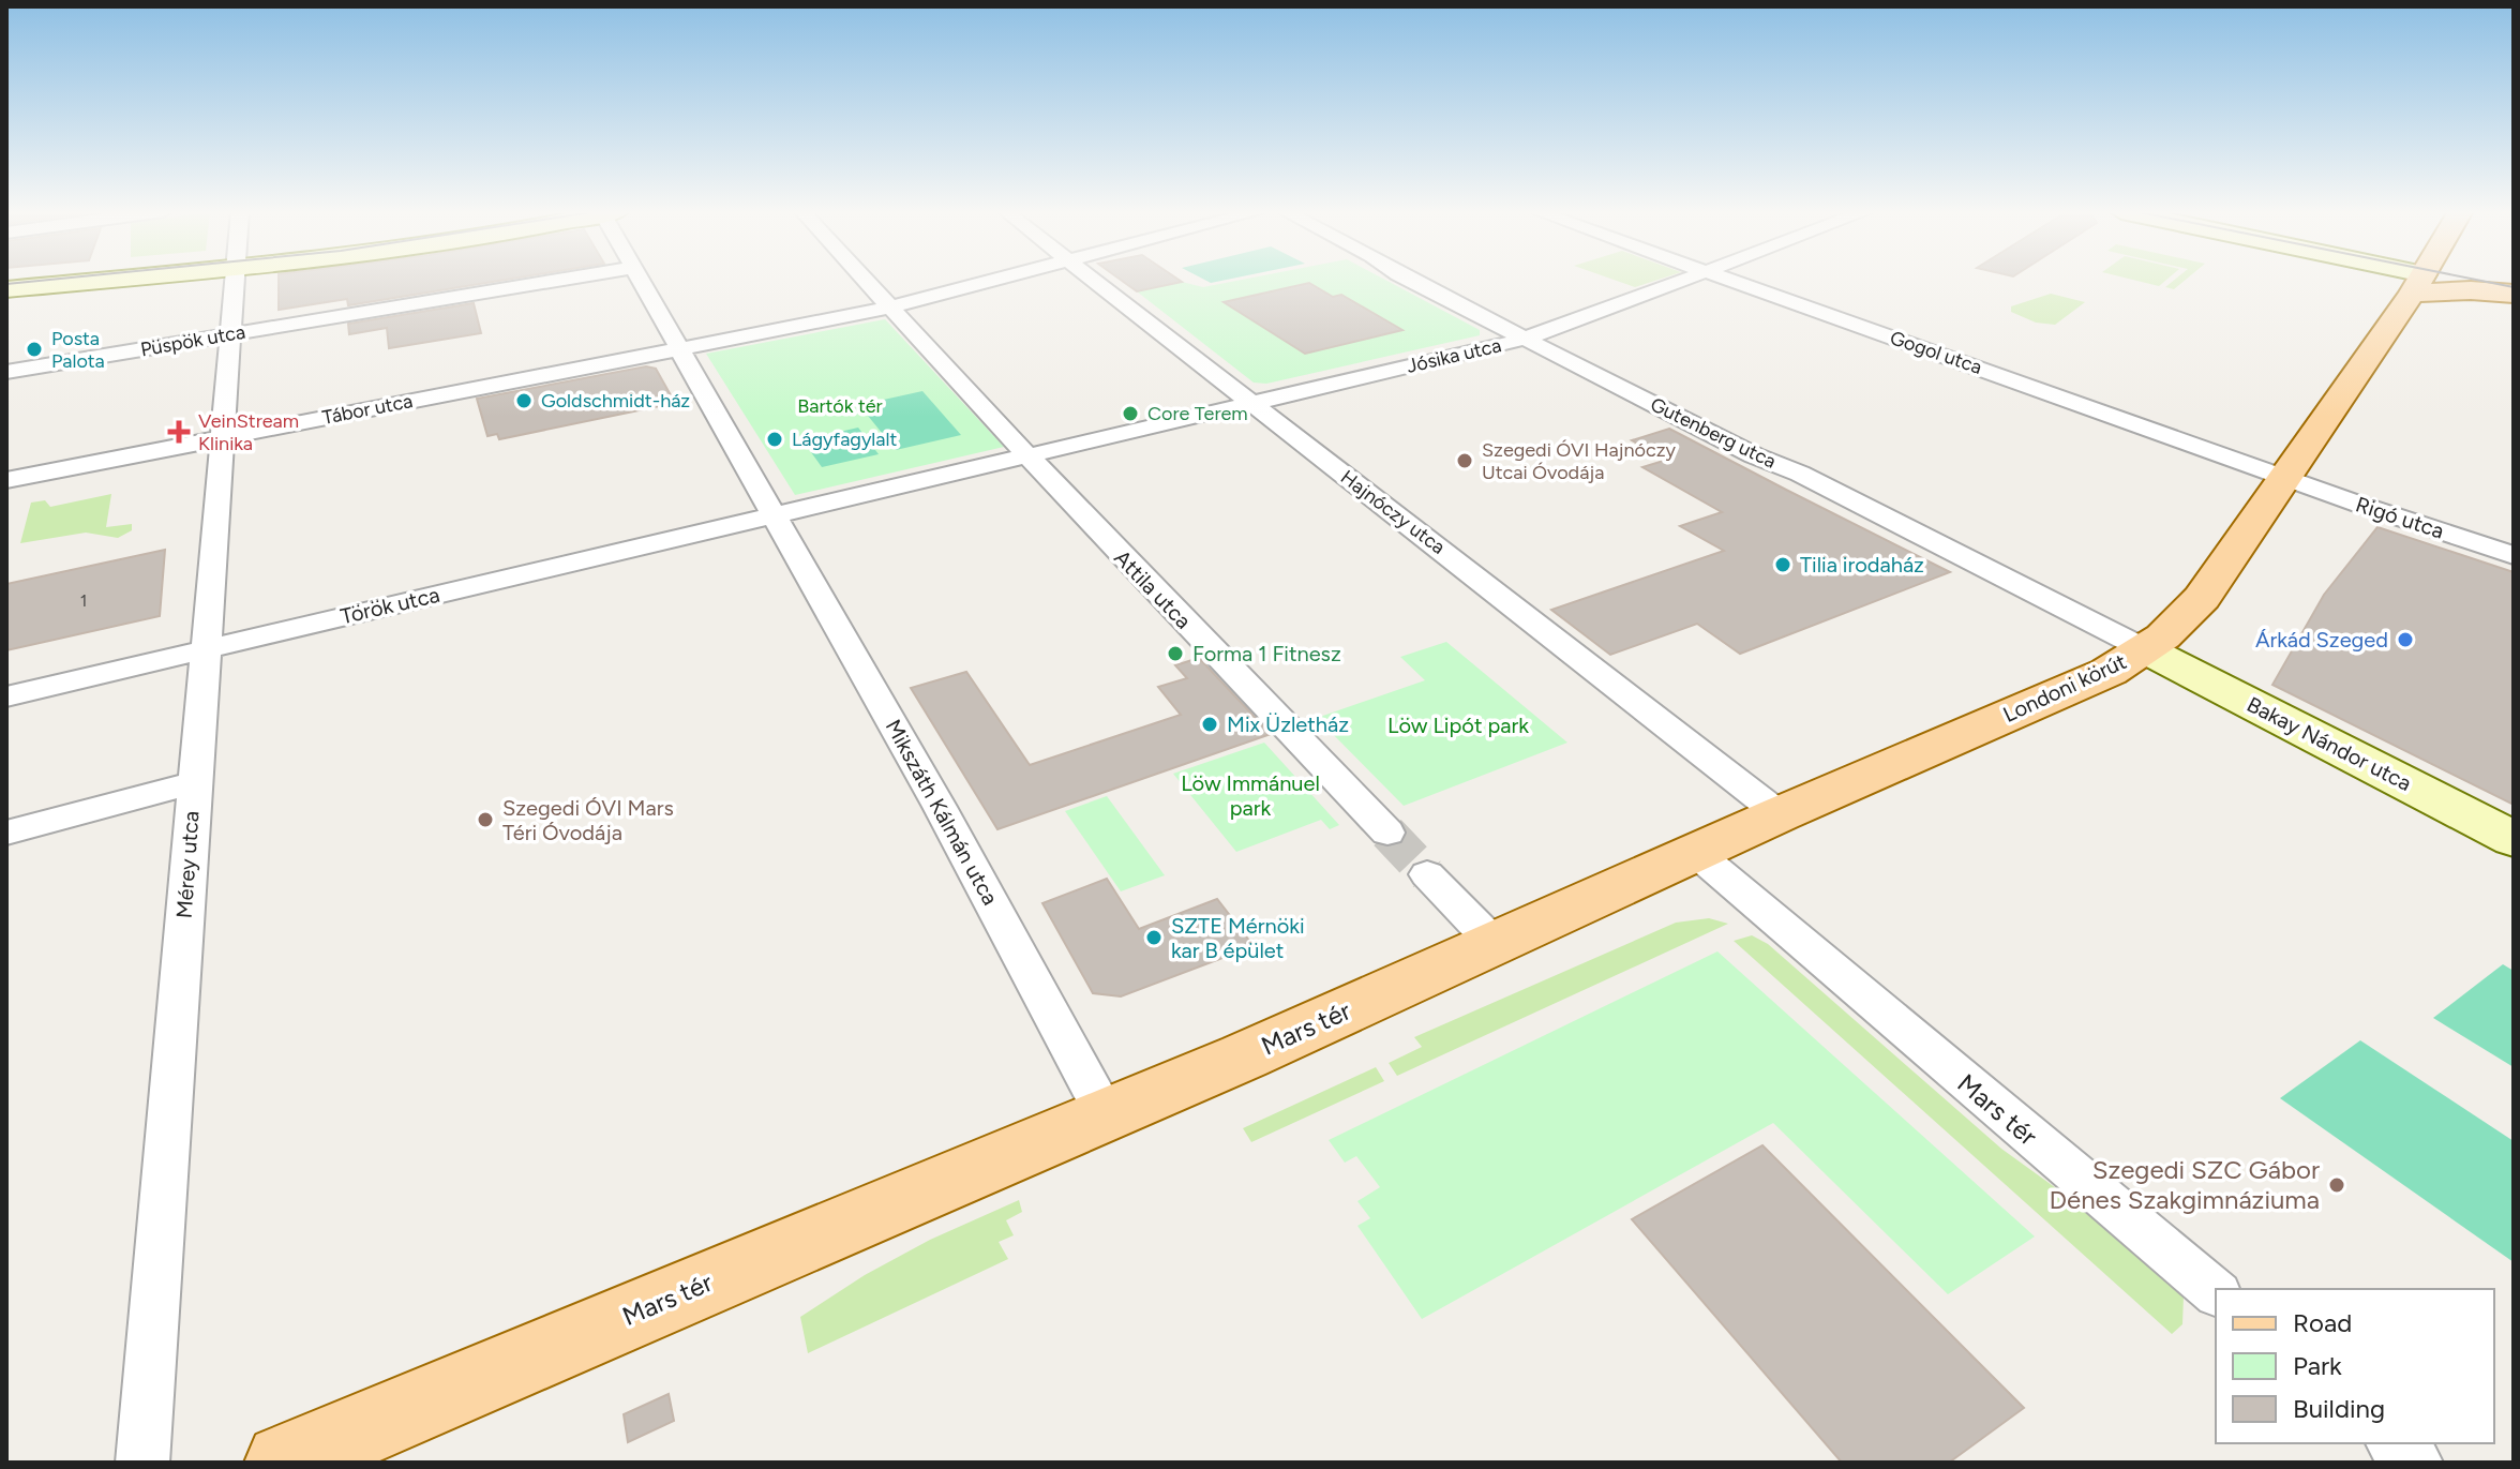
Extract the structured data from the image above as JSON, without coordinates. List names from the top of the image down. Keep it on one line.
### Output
{"streets":{"main road":["Londoni körút","Mars tér"],"street":["Püspök utca","Gogol utca","Jósika utca","Tábor utca","Gutenberg utca","Hajnóczy utca","Rigó utca","Attila utca","Török utca","Bakay Nándor utca","Mikszáth Kálmán utca","Mérey utca"]},"crossings":[["Püspök utca","Mérey utca"],["Gogol utca","Rigó utca"],["Gogol utca","Londoni körút"],["Jósika utca","Gutenberg utca"],["Jósika utca","Hajnóczy utca"],["Jósika utca","Attila utca"],["Tábor utca","Mérey utca"],["Gutenberg utca","Londoni körút"],["Gutenberg utca","Bakay Nándor utca"],["Hajnóczy utca","Londoni körút"],["Rigó utca","Londoni körút"],["Török utca","Mikszáth Kálmán utca"],["Török utca","Mérey utca"],["Londoni körút","Bakay Nándor utca"],["Londoni körút","Mars tér"],["Mikszáth Kálmán utca","Mars tér"]],"parks":["Bartók tér","Löw Lipót park","Löw Immánuel park"],"places":{"other":["Posta Palota","Goldschmidt-ház","Core Terem","Lágyfagylalt","Szegedi ÓVI Hajnóczy Utcai Óvodája","Tilia irodaház","Árkád Szeged","Forma 1 Fitnesz","Mix Üzletház","Szegedi ÓVI Mars Téri Óvodája","SZTE Mérnöki kar B épület","Szegedi SZC Gábor Dénes Szakgimnáziuma"],"health":["VeinStream Klinika"]},"house_numbers":["1"],"legend":["Road","Park","Building"]}
